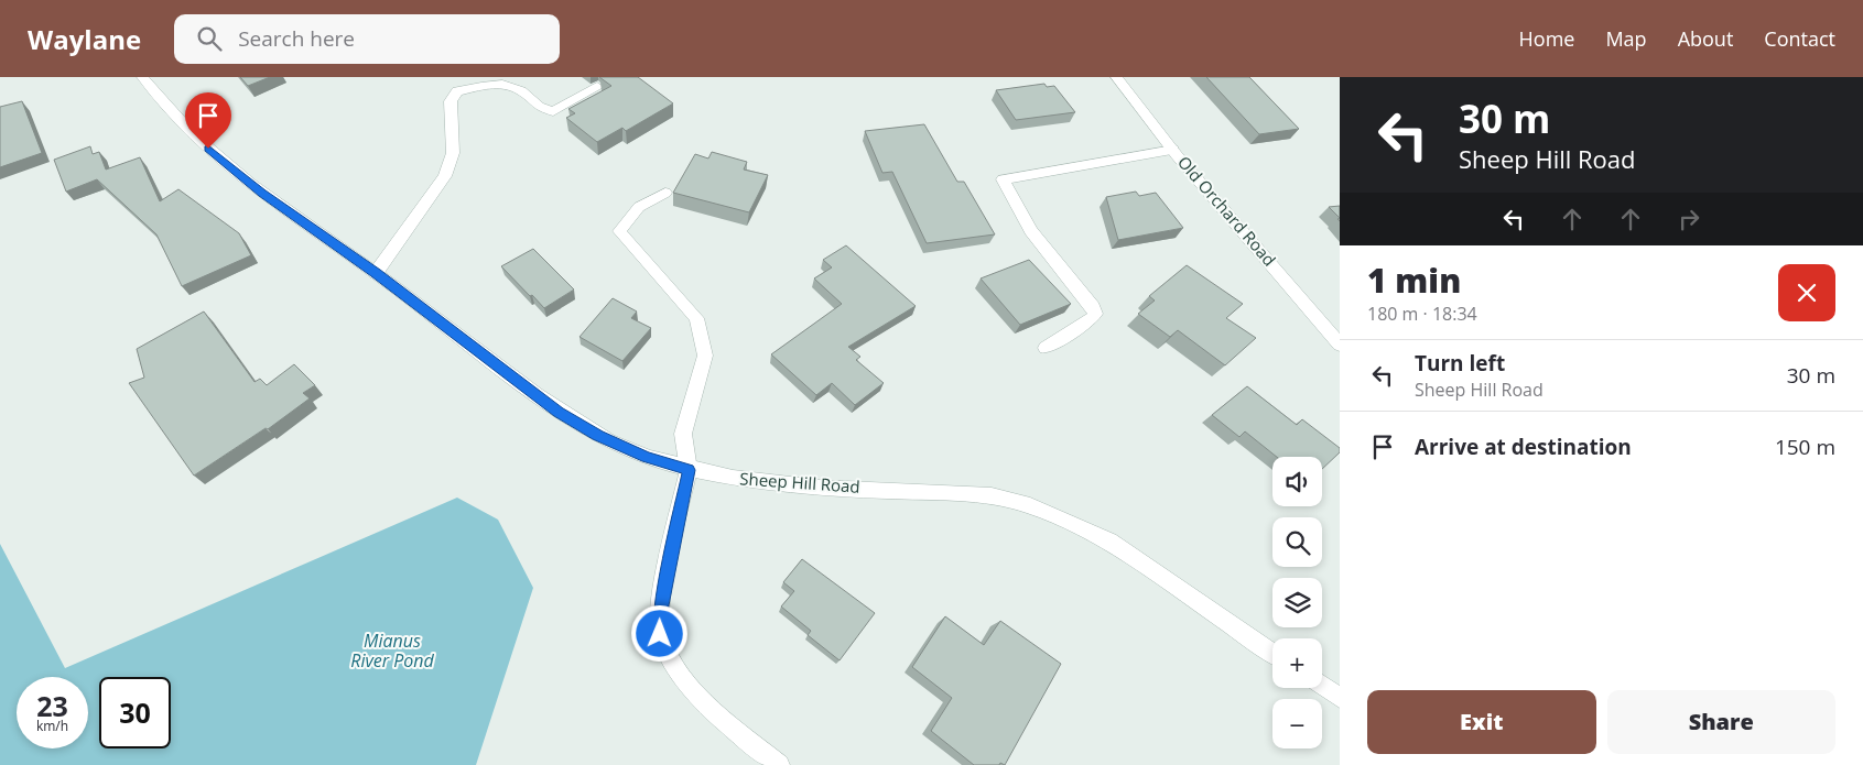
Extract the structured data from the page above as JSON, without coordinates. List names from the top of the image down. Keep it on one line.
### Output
{"streets":{"street":["Old Orchard Road","Sheep Hill Road"]},"water":["Mianus River Pond"],"page":{"header":"Waylane","search":"Search here","nav":["Home","Map","About","Contact"],"turn":["30 m","Sheep Hill Road"],"heading":["1 min","180 m · 18:34"],"list":[{"name":"Turn left","note":"Sheep Hill Road","value":"30 m"},{"name":"Arrive at destination","value":"150 m"}],"map_buttons":["+","−"],"speed":"23 km/h","limit":"30","buttons":["Exit","Share"]}}
